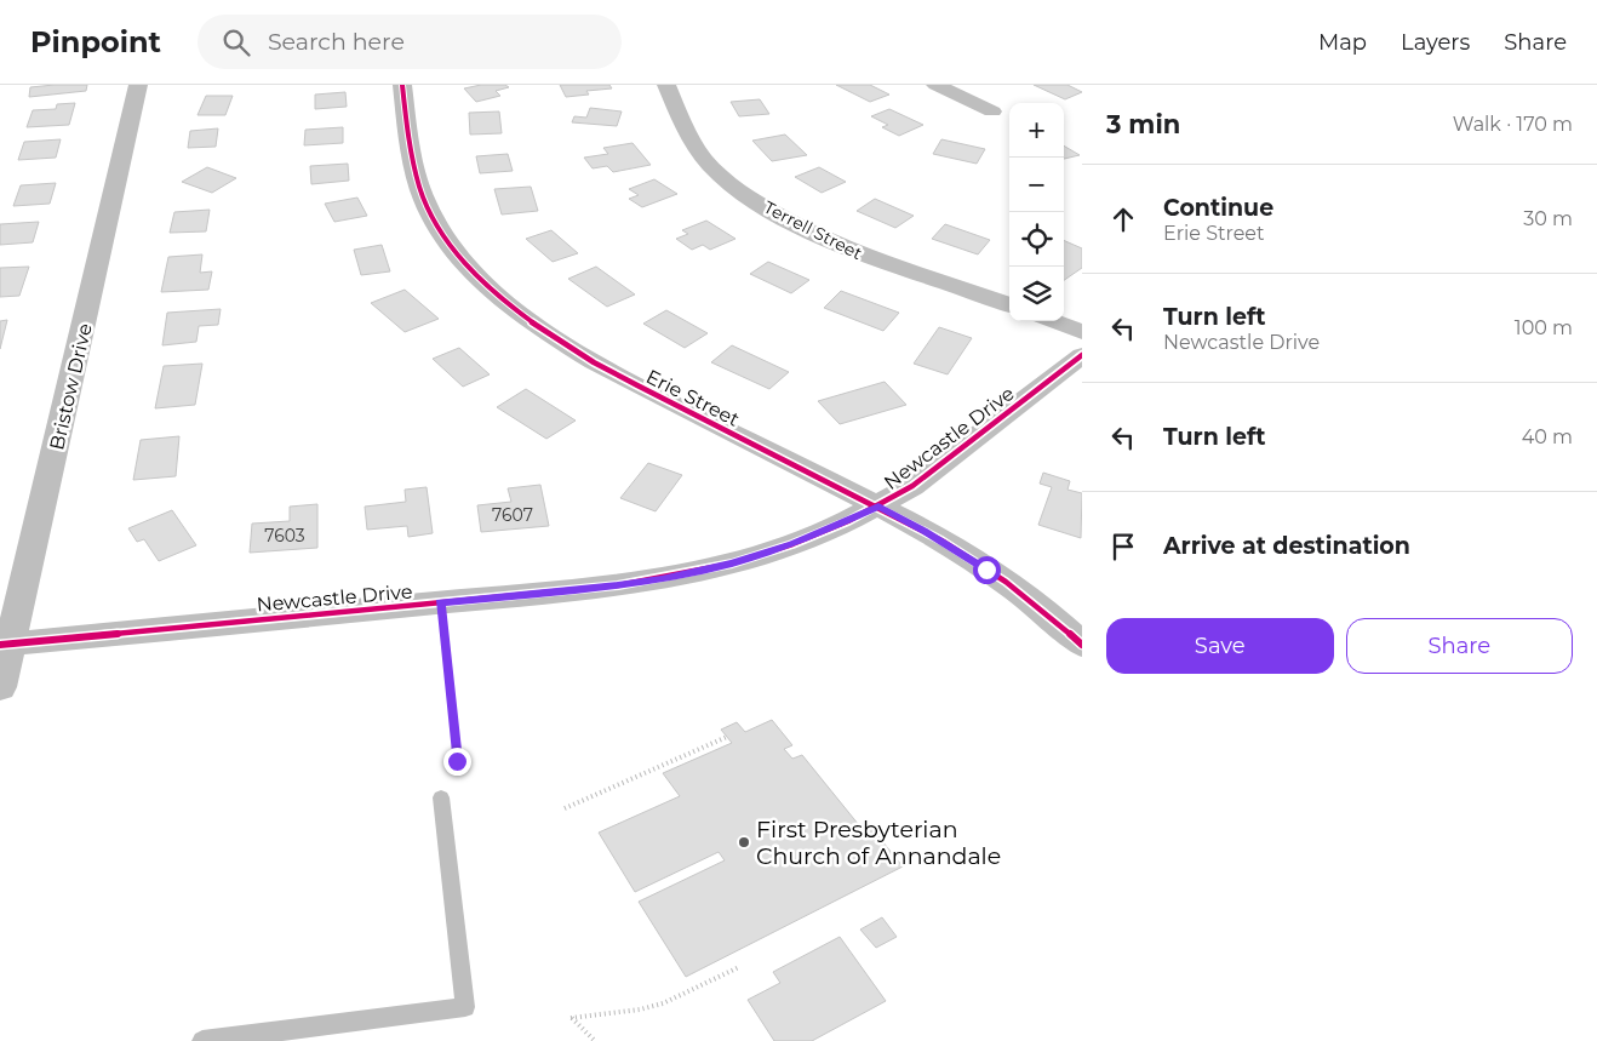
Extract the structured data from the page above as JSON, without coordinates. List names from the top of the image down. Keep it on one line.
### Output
{"streets":{"street":["Terrell Street","Bristow Drive","Erie Street","Newcastle Drive"]},"crossings":[["Bristow Drive","Newcastle Drive"],["Erie Street","Newcastle Drive"]],"places":["First Presbyterian Church of Annandale"],"house_numbers":["7607","7603"],"page":{"header":"Pinpoint","search":"Search here","nav":["Map","Layers","Share"],"heading":["3 min","Walk · 170 m"],"map_buttons":["+","−"],"list":[["Continue","Erie Street","30 m"],["Turn left","Newcastle Drive","100 m"],["Turn left","40 m"],"Arrive at destination"],"buttons":["Save","Share"]}}
